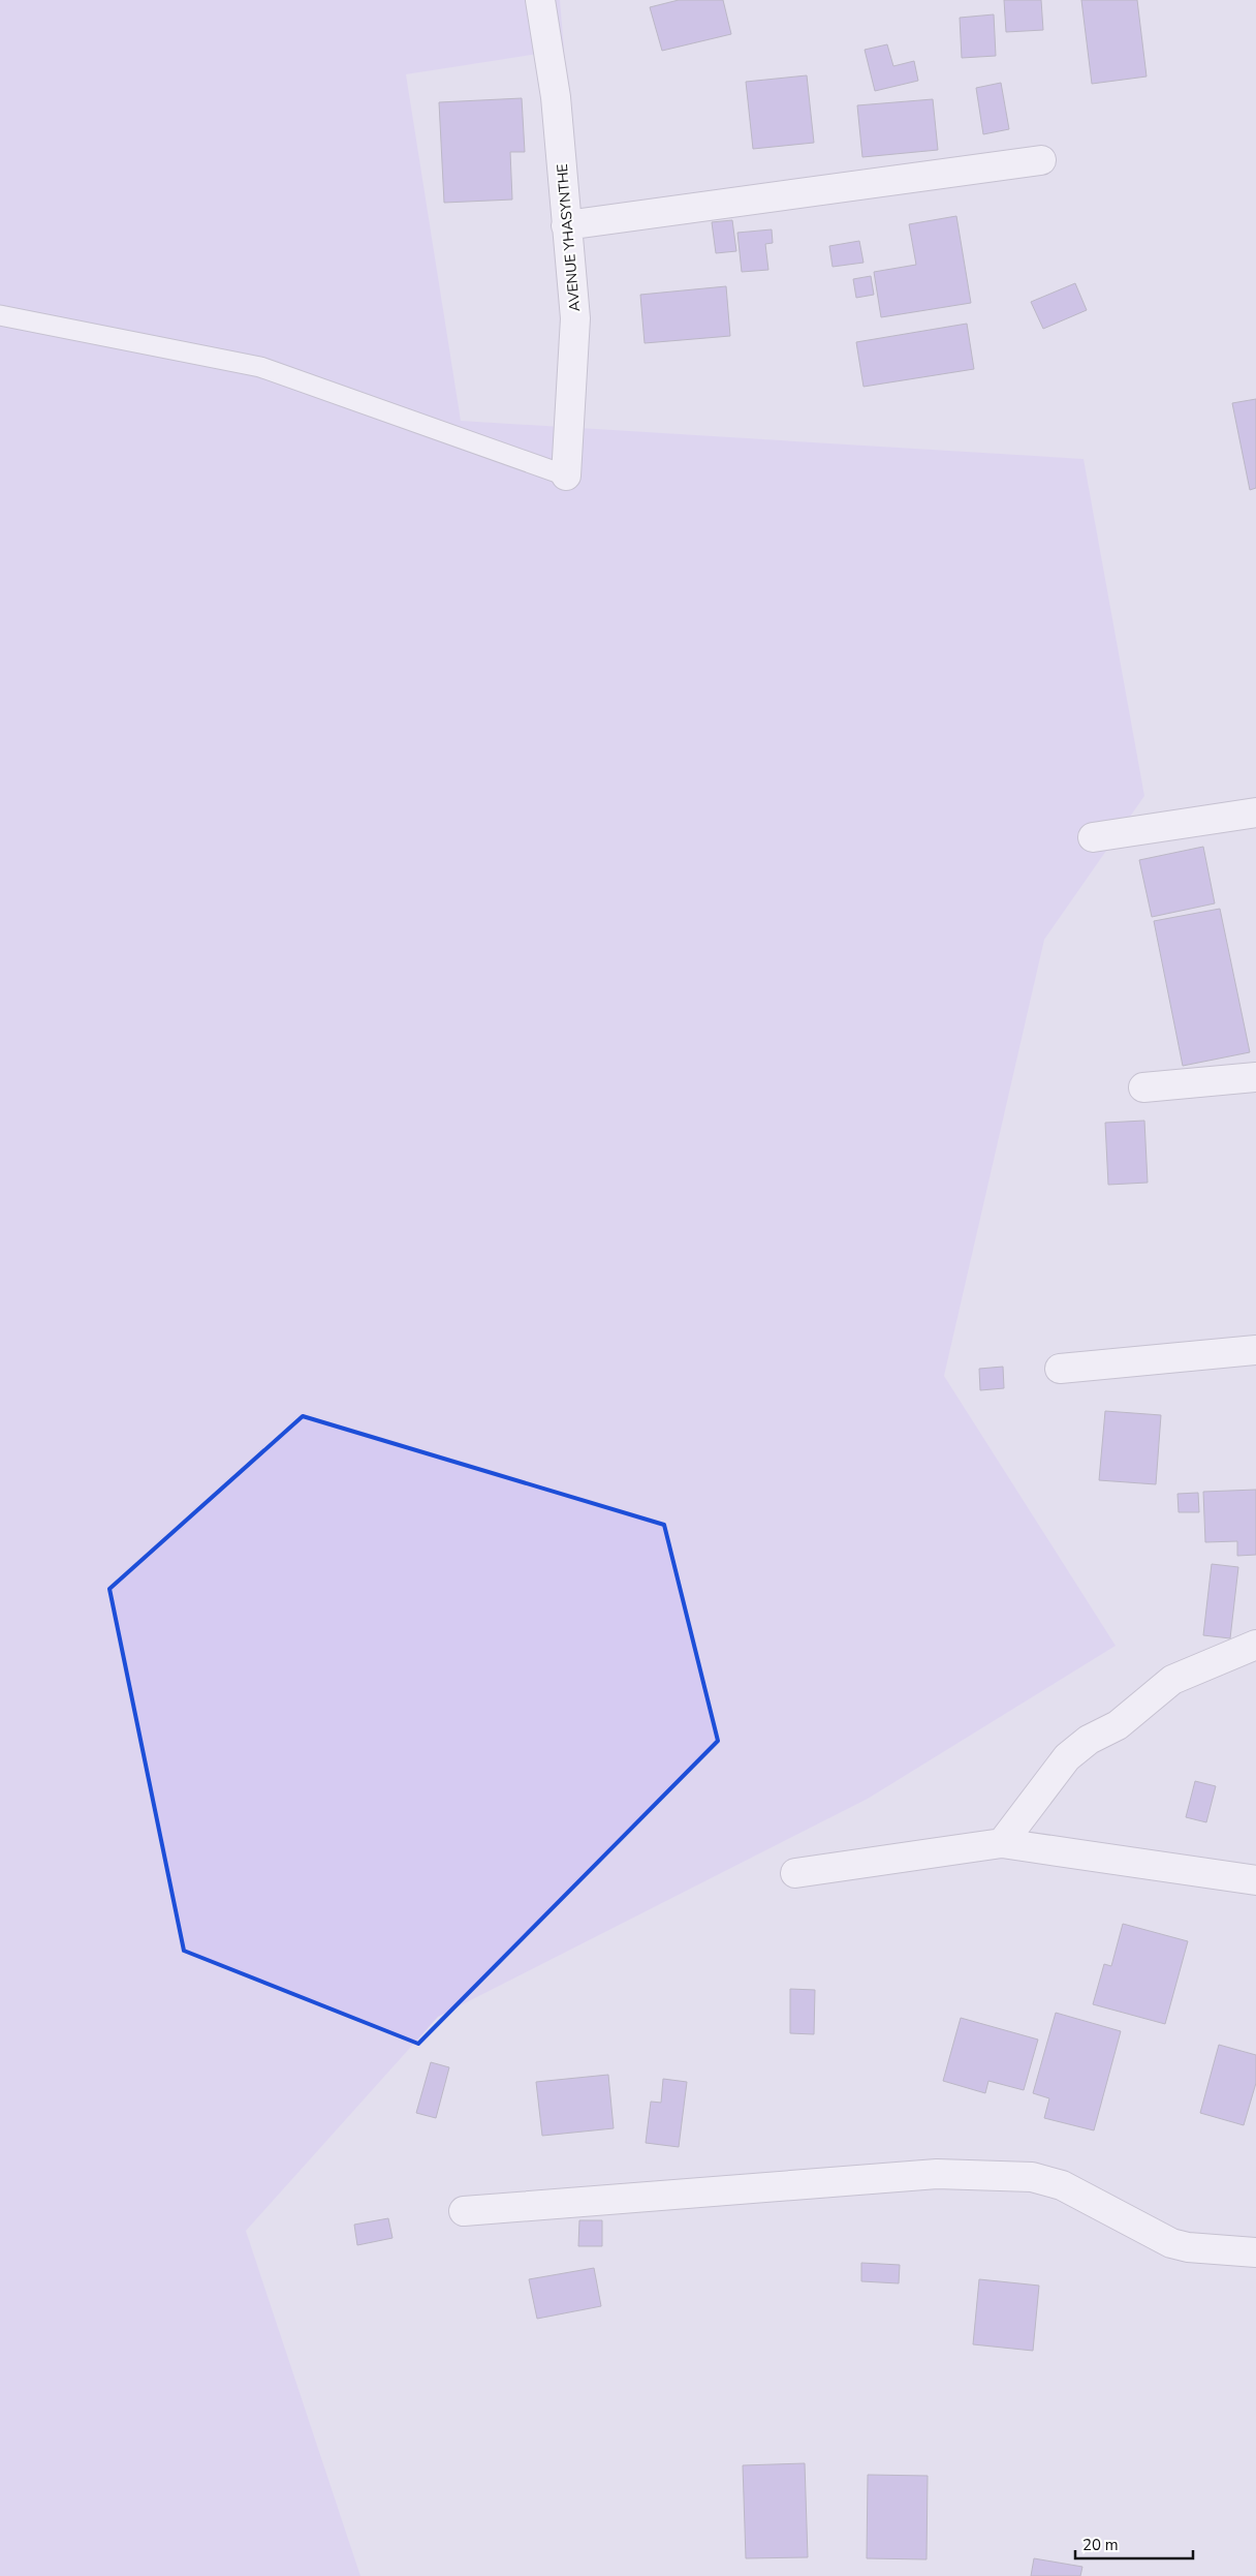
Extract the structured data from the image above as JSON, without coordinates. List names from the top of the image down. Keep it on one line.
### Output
{"streets":{"street":["AVENUE YHASYNTHE"]},"scale_bar":"20 m"}
